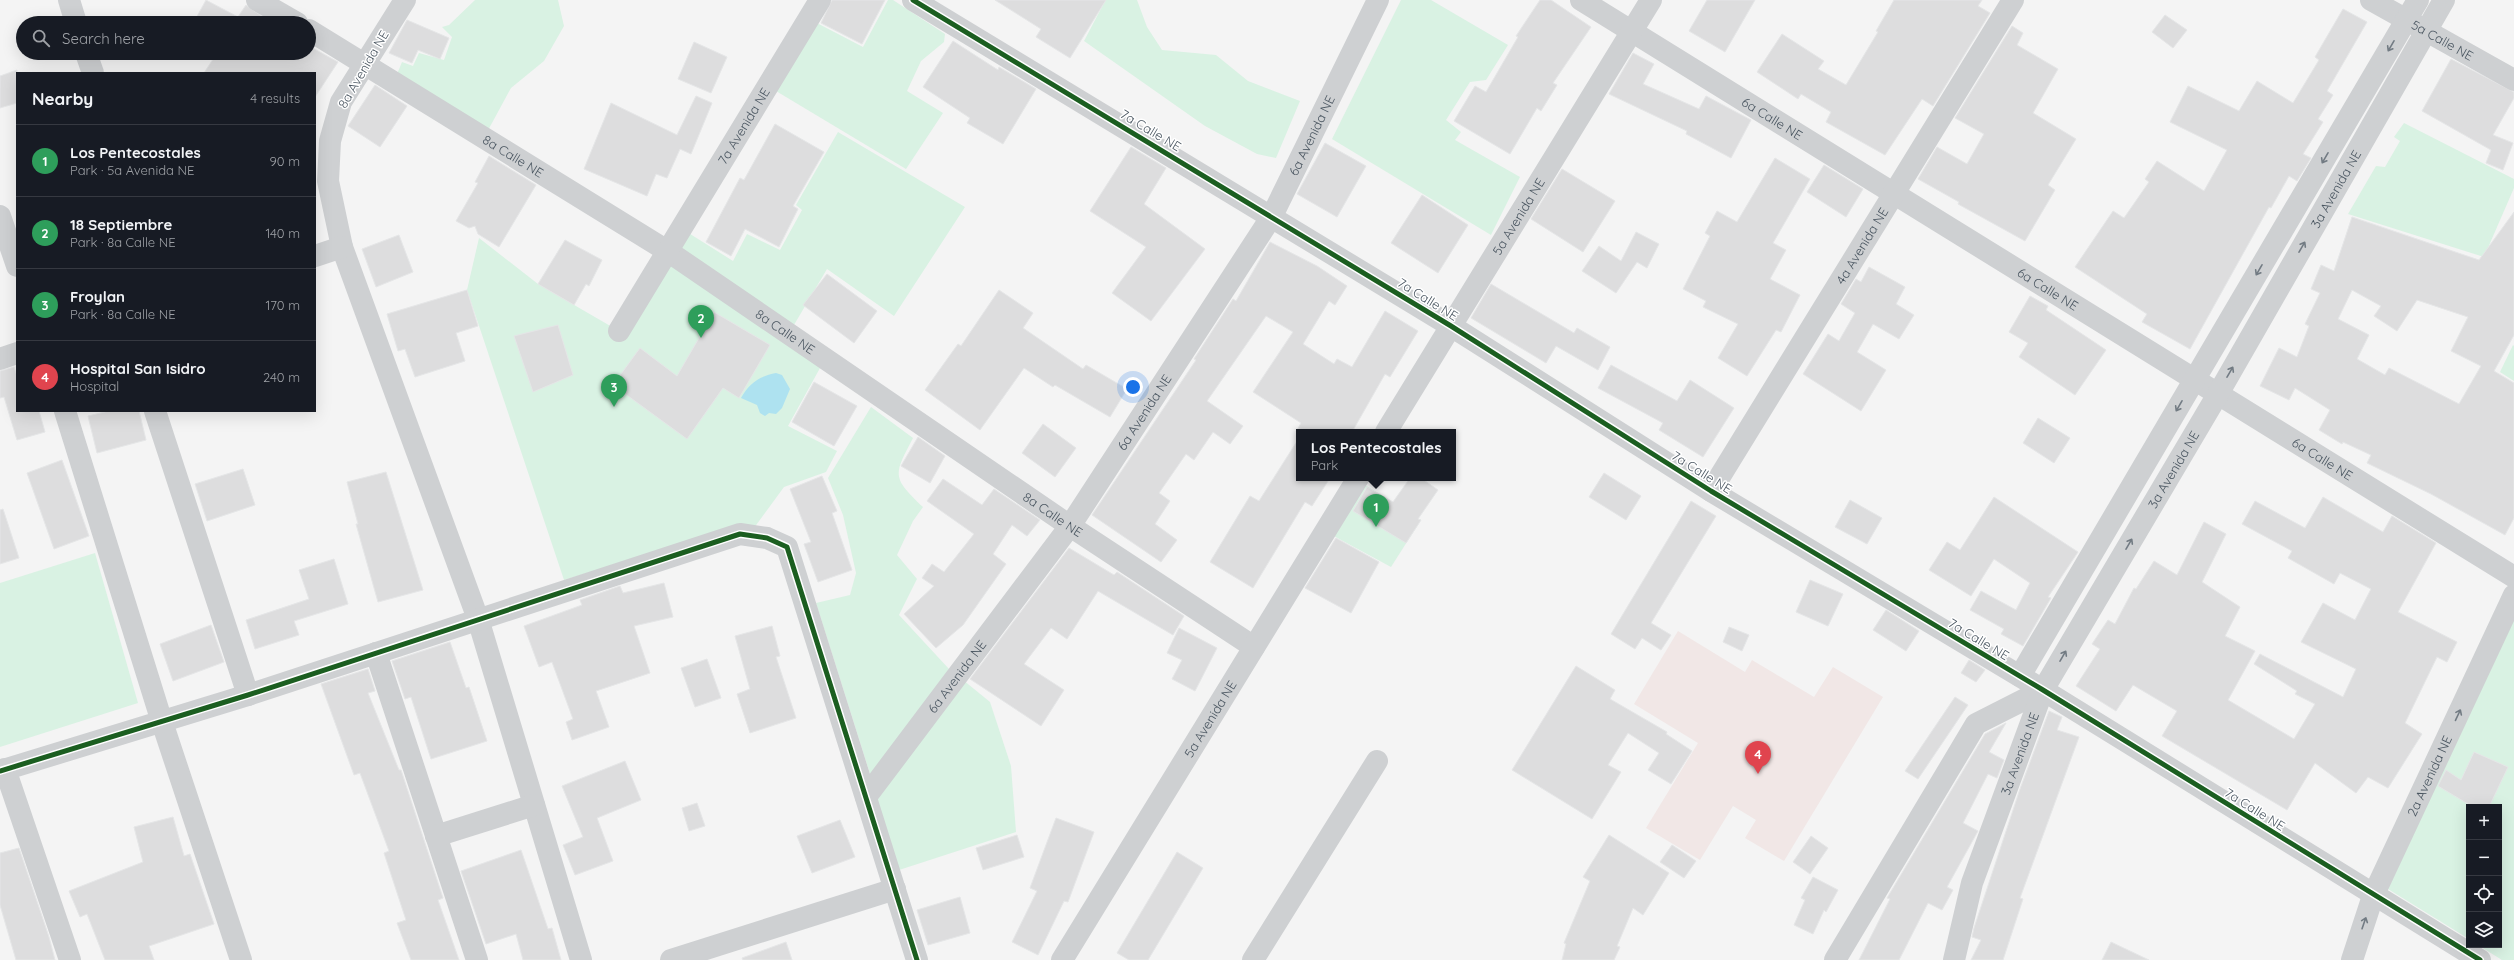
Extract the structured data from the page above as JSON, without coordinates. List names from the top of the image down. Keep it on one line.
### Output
{"streets":{"street":["5a Calle NE","8a Avenida NE","6a Calle NE","7a Avenida NE","7a Calle NE","6a Avenida NE","8a Calle NE","3a Avenida NE","5a Avenida NE","4a Avenida NE","2a Avenida NE"]},"crossings":[["5a Calle NE","3a Avenida NE"],["8a Avenida NE","8a Calle NE"],["6a Calle NE","3a Avenida NE"],["6a Calle NE","5a Avenida NE"],["6a Calle NE","4a Avenida NE"],["7a Avenida NE","8a Calle NE"],["7a Calle NE","6a Avenida NE"],["7a Calle NE","3a Avenida NE"],["7a Calle NE","5a Avenida NE"],["7a Calle NE","4a Avenida NE"],["7a Calle NE","2a Avenida NE"],["6a Avenida NE","8a Calle NE"],["8a Calle NE","5a Avenida NE"]],"one_way":["2a Avenida NE"],"page":{"search":"Search here","heading":["Nearby","4 results"],"list":[{"mark":"1","name":"Los Pentecostales","note":"Park · 5a Avenida NE","value":"90 m"},{"mark":"2","name":"18 Septiembre","note":"Park · 8a Calle NE","value":"140 m"},{"mark":"3","name":"Froylan","note":"Park · 8a Calle NE","value":"170 m"},{"mark":"4","name":"Hospital San Isidro","note":"Hospital","value":"240 m"}],"pins":["2","3","1","4"],"popup":["Los Pentecostales","Park"],"map_buttons":["+","−"]}}
